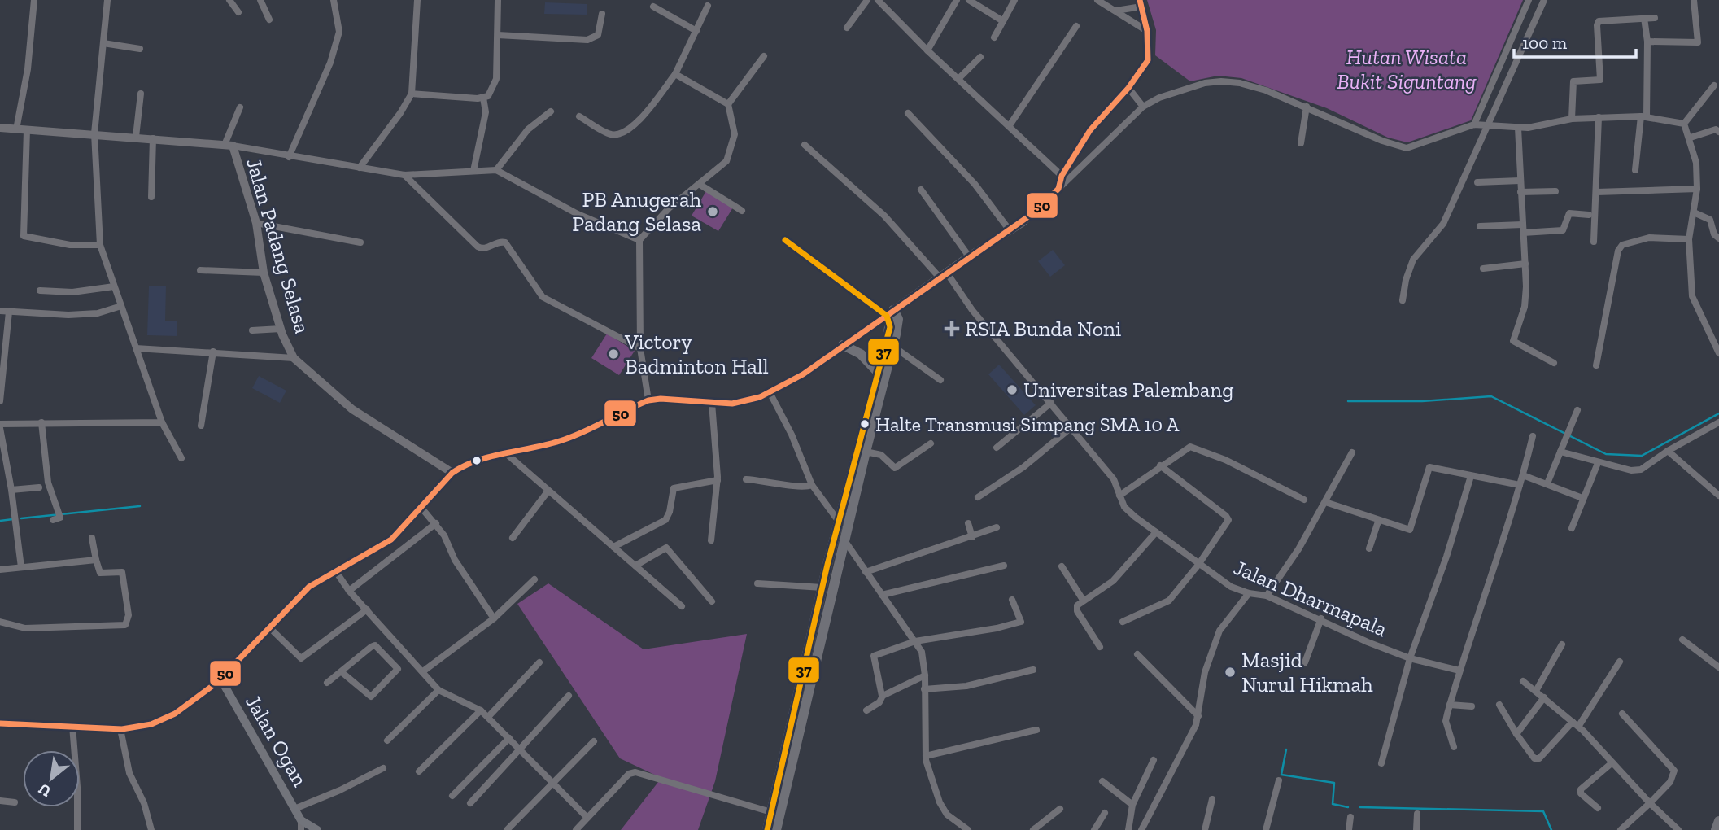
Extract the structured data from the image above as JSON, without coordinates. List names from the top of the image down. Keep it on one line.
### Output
{"streets":{"main road":["Jalan Ogan"],"street":["Jalan Padang Selasa","Jalan Dharmapala"]},"parks":["Hutan Wisata Bukit Siguntang"],"places":{"other":["PB Anugerah Padang Selasa","Victory Badminton Hall","Universitas Palembang","Halte Transmusi Simpang SMA 10 A","Masjid Nurul Hikmah"],"health":["RSIA Bunda Noni"]},"lines":["transit line 50","transit line 37"],"scale_bar":"100 m","north":"bottom left"}
